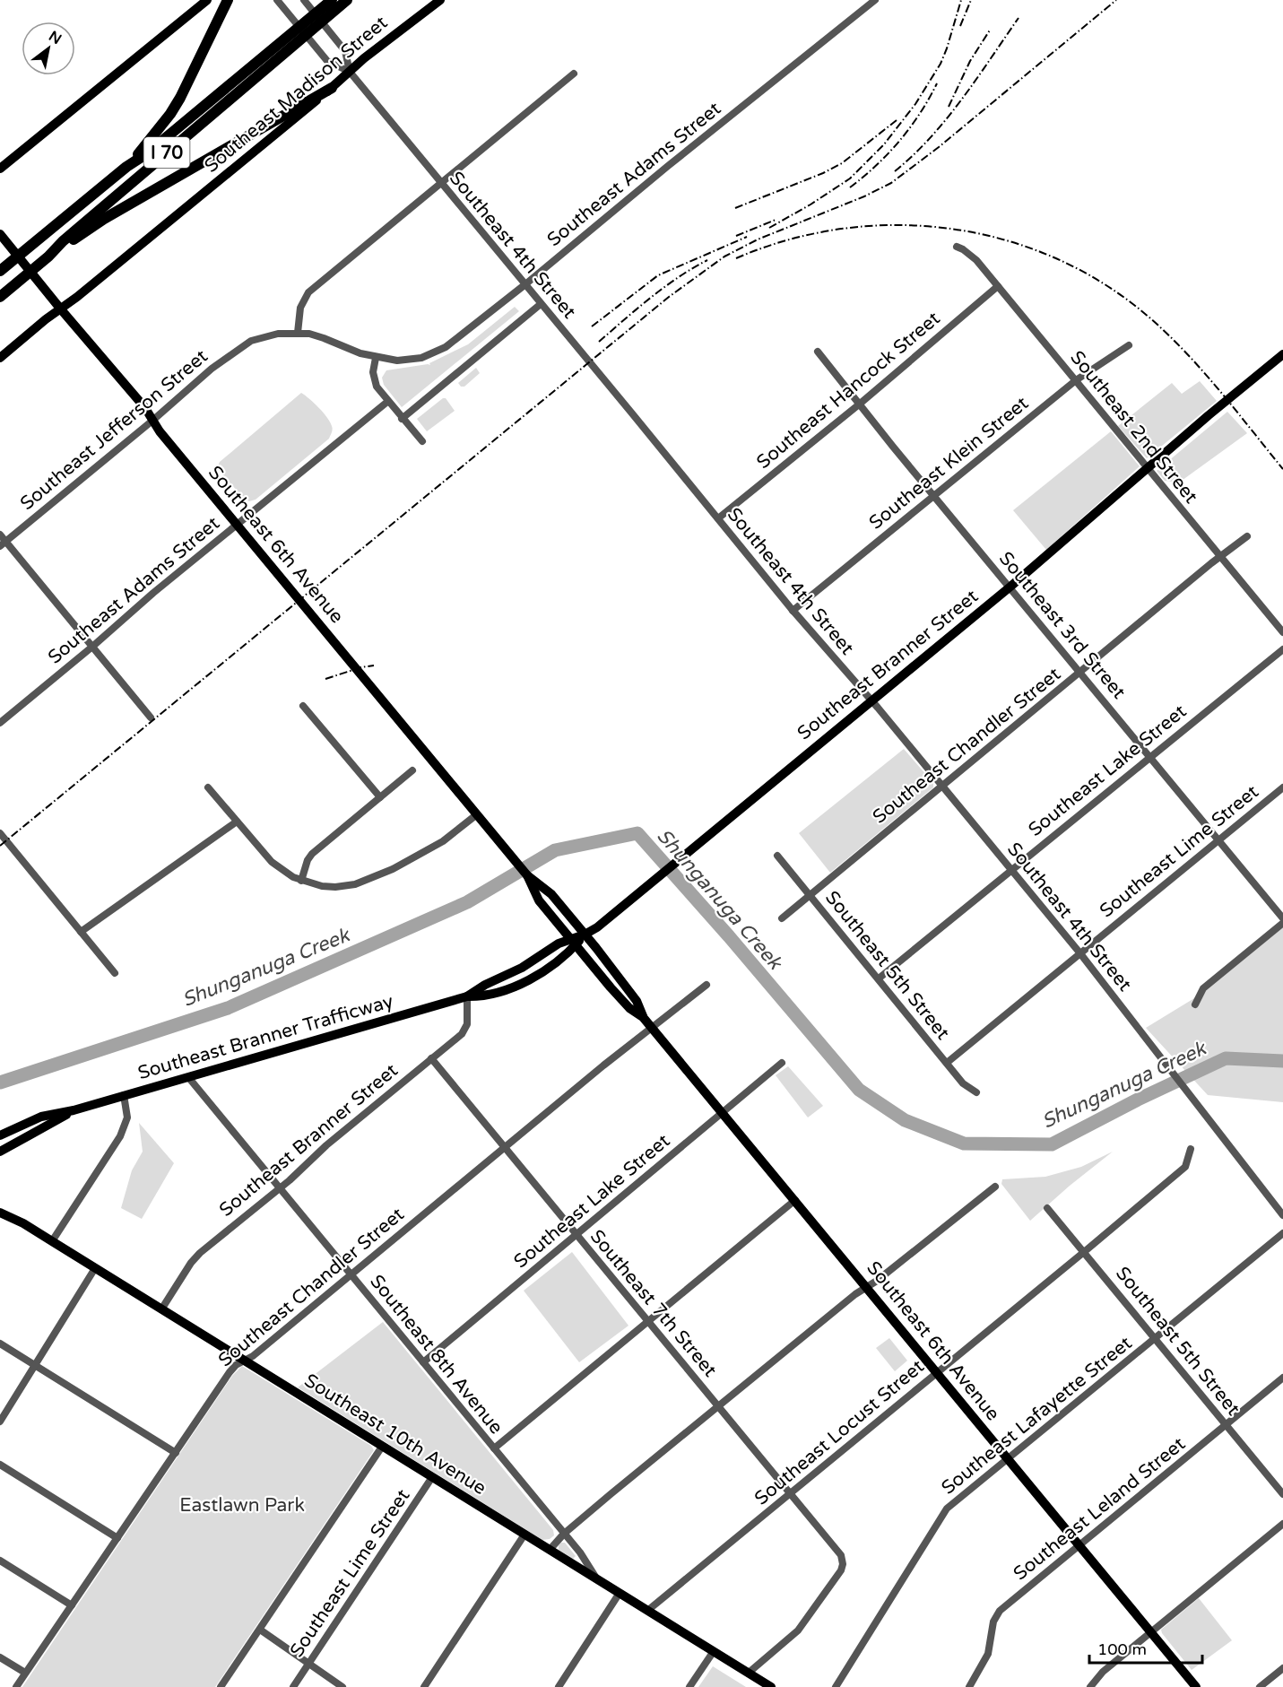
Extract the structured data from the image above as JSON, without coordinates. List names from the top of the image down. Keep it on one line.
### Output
{"streets":{"highway":["I 70"],"main road":["Southeast Madison Street","Southeast 6th Avenue","Southeast Branner Street","Southeast Branner Trafficway","Southeast 10th Avenue"],"street":["Southeast Adams Street","Southeast 4th Street","Southeast Hancock Street","Southeast 2nd Street","Southeast Jefferson Street","Southeast Klein Street","Southeast 3rd Street","Southeast Chandler Street","Southeast Lake Street","Southeast Lime Street","Southeast 5th Street","Southeast 7th Street","Southeast 8th Avenue","Southeast Lafayette Street","Southeast Locust Street","Southeast Leland Street"]},"crossings":[["Southeast Madison Street","Southeast 4th Street"],["Southeast Madison Street","Southeast 6th Avenue"],["Southeast Adams Street","Southeast 4th Street"],["Southeast 4th Street","Southeast Hancock Street"],["Southeast 4th Street","Southeast Klein Street"],["Southeast 4th Street","Southeast Branner Street"],["Southeast 4th Street","Southeast Chandler Street"],["Southeast 4th Street","Southeast Lake Street"],["Southeast 4th Street","Southeast Lime Street"],["Southeast Hancock Street","Southeast 2nd Street"],["Southeast Hancock Street","Southeast 3rd Street"],["Southeast 2nd Street","Southeast Klein Street"],["Southeast 2nd Street","Southeast Chandler Street"],["Southeast Jefferson Street","Southeast 6th Avenue"],["Southeast Klein Street","Southeast 3rd Street"],["Southeast 6th Avenue","Southeast Branner Street"],["Southeast 6th Avenue","Southeast Chandler Street"],["Southeast 6th Avenue","Southeast Lake Street"],["Southeast 6th Avenue","Southeast Lafayette Street"],["Southeast 6th Avenue","Southeast Locust Street"],["Southeast 6th Avenue","Southeast Leland Street"],["Southeast 3rd Street","Southeast Branner Street"],["Southeast 3rd Street","Southeast Chandler Street"],["Southeast 3rd Street","Southeast Lake Street"],["Southeast 3rd Street","Southeast Lime Street"],["Southeast Branner Street","Southeast Branner Trafficway"],["Southeast Branner Street","Southeast 7th Street"],["Southeast Branner Street","Southeast 8th Avenue"],["Southeast Branner Street","Southeast 10th Avenue"],["Southeast Chandler Street","Southeast 5th Street"],["Southeast Chandler Street","Southeast 7th Street"],["Southeast Chandler Street","Southeast 8th Avenue"],["Southeast Chandler Street","Southeast 10th Avenue"],["Southeast Lake Street","Southeast 5th Street"],["Southeast Lake Street","Southeast 7th Street"],["Southeast Lake Street","Southeast 8th Avenue"],["Southeast Lime Street","Southeast 5th Street"],["Southeast Lime Street","Southeast 10th Avenue"],["Southeast 5th Street","Southeast Lafayette Street"],["Southeast 5th Street","Southeast Locust Street"],["Southeast 5th Street","Southeast Leland Street"],["Southeast Branner Trafficway","Southeast 8th Avenue"],["Southeast 7th Street","Southeast Locust Street"],["Southeast 7th Street","Southeast 10th Avenue"],["Southeast 8th Avenue","Southeast 10th Avenue"],["Southeast Locust Street","Southeast 10th Avenue"]],"water":["Shunganuga Creek"],"parks":["Eastlawn Park"],"scale_bar":"100 m","north":"top right"}
